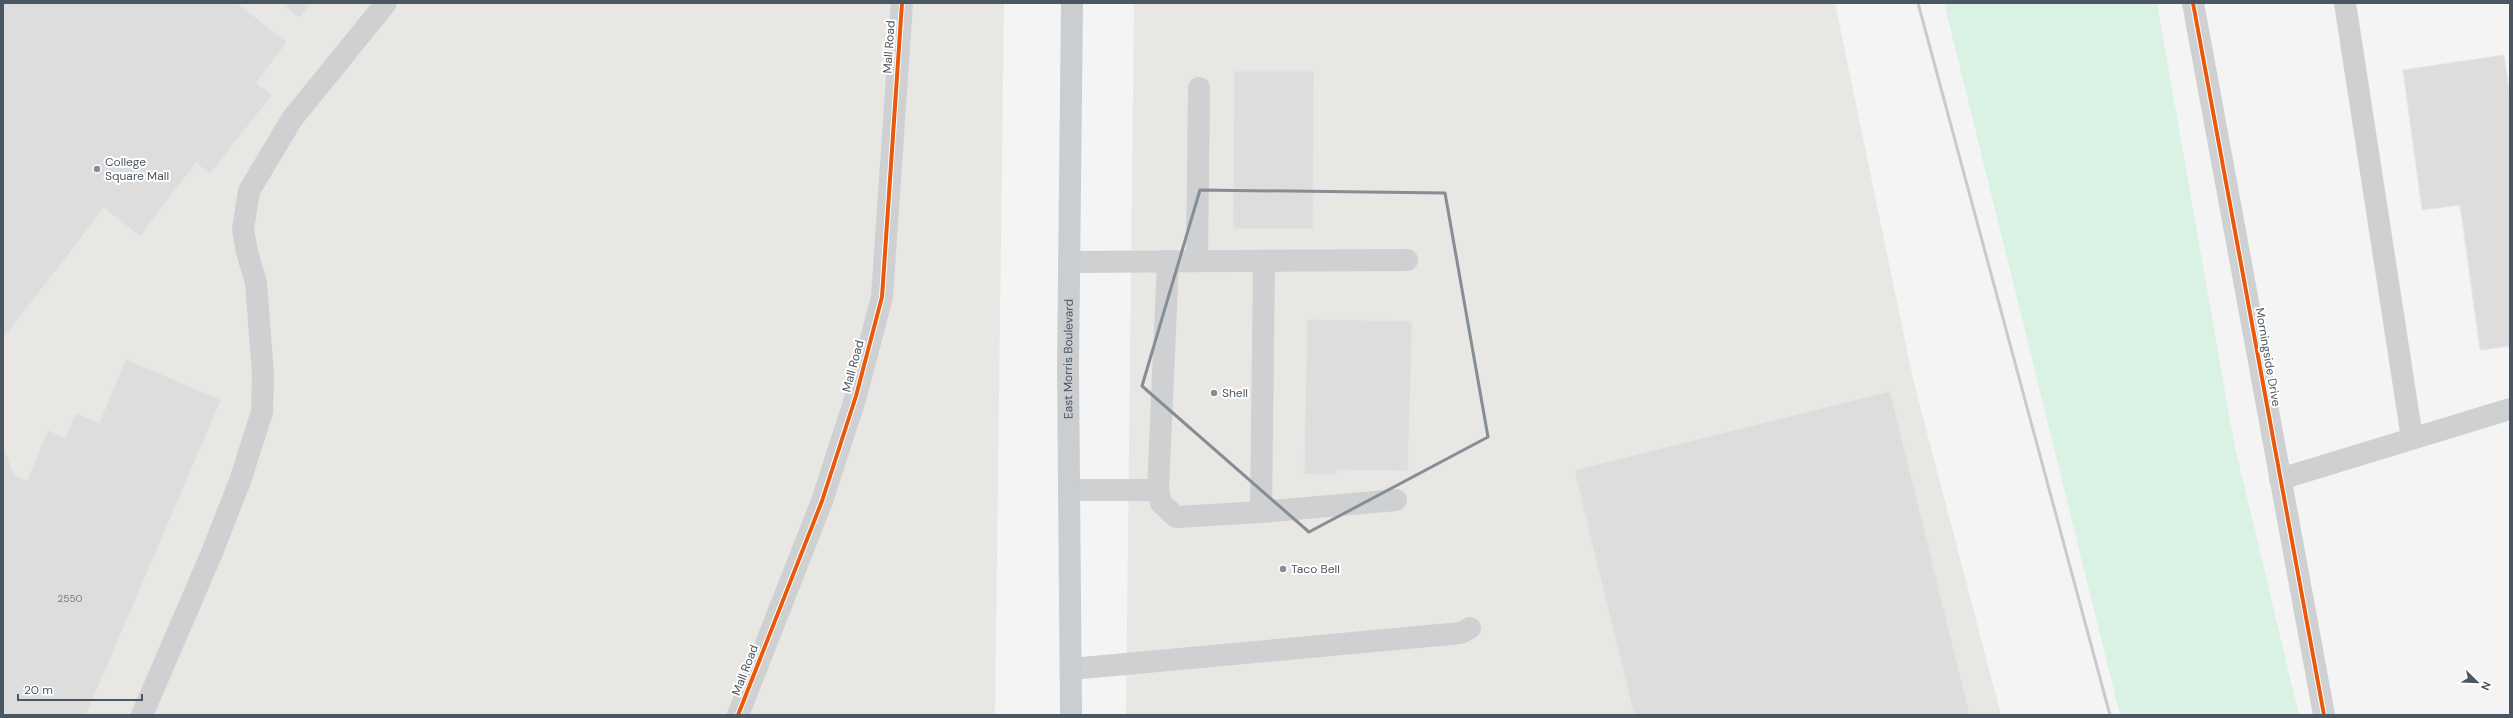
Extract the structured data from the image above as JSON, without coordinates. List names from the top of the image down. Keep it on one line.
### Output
{"streets":{"main road":["East Morris Boulevard"],"street":["Mall Road","Morningside Drive"]},"places":["College Square Mall","Shell","Taco Bell"],"house_numbers":["2550"],"scale_bar":"20 m","north":"bottom right"}
